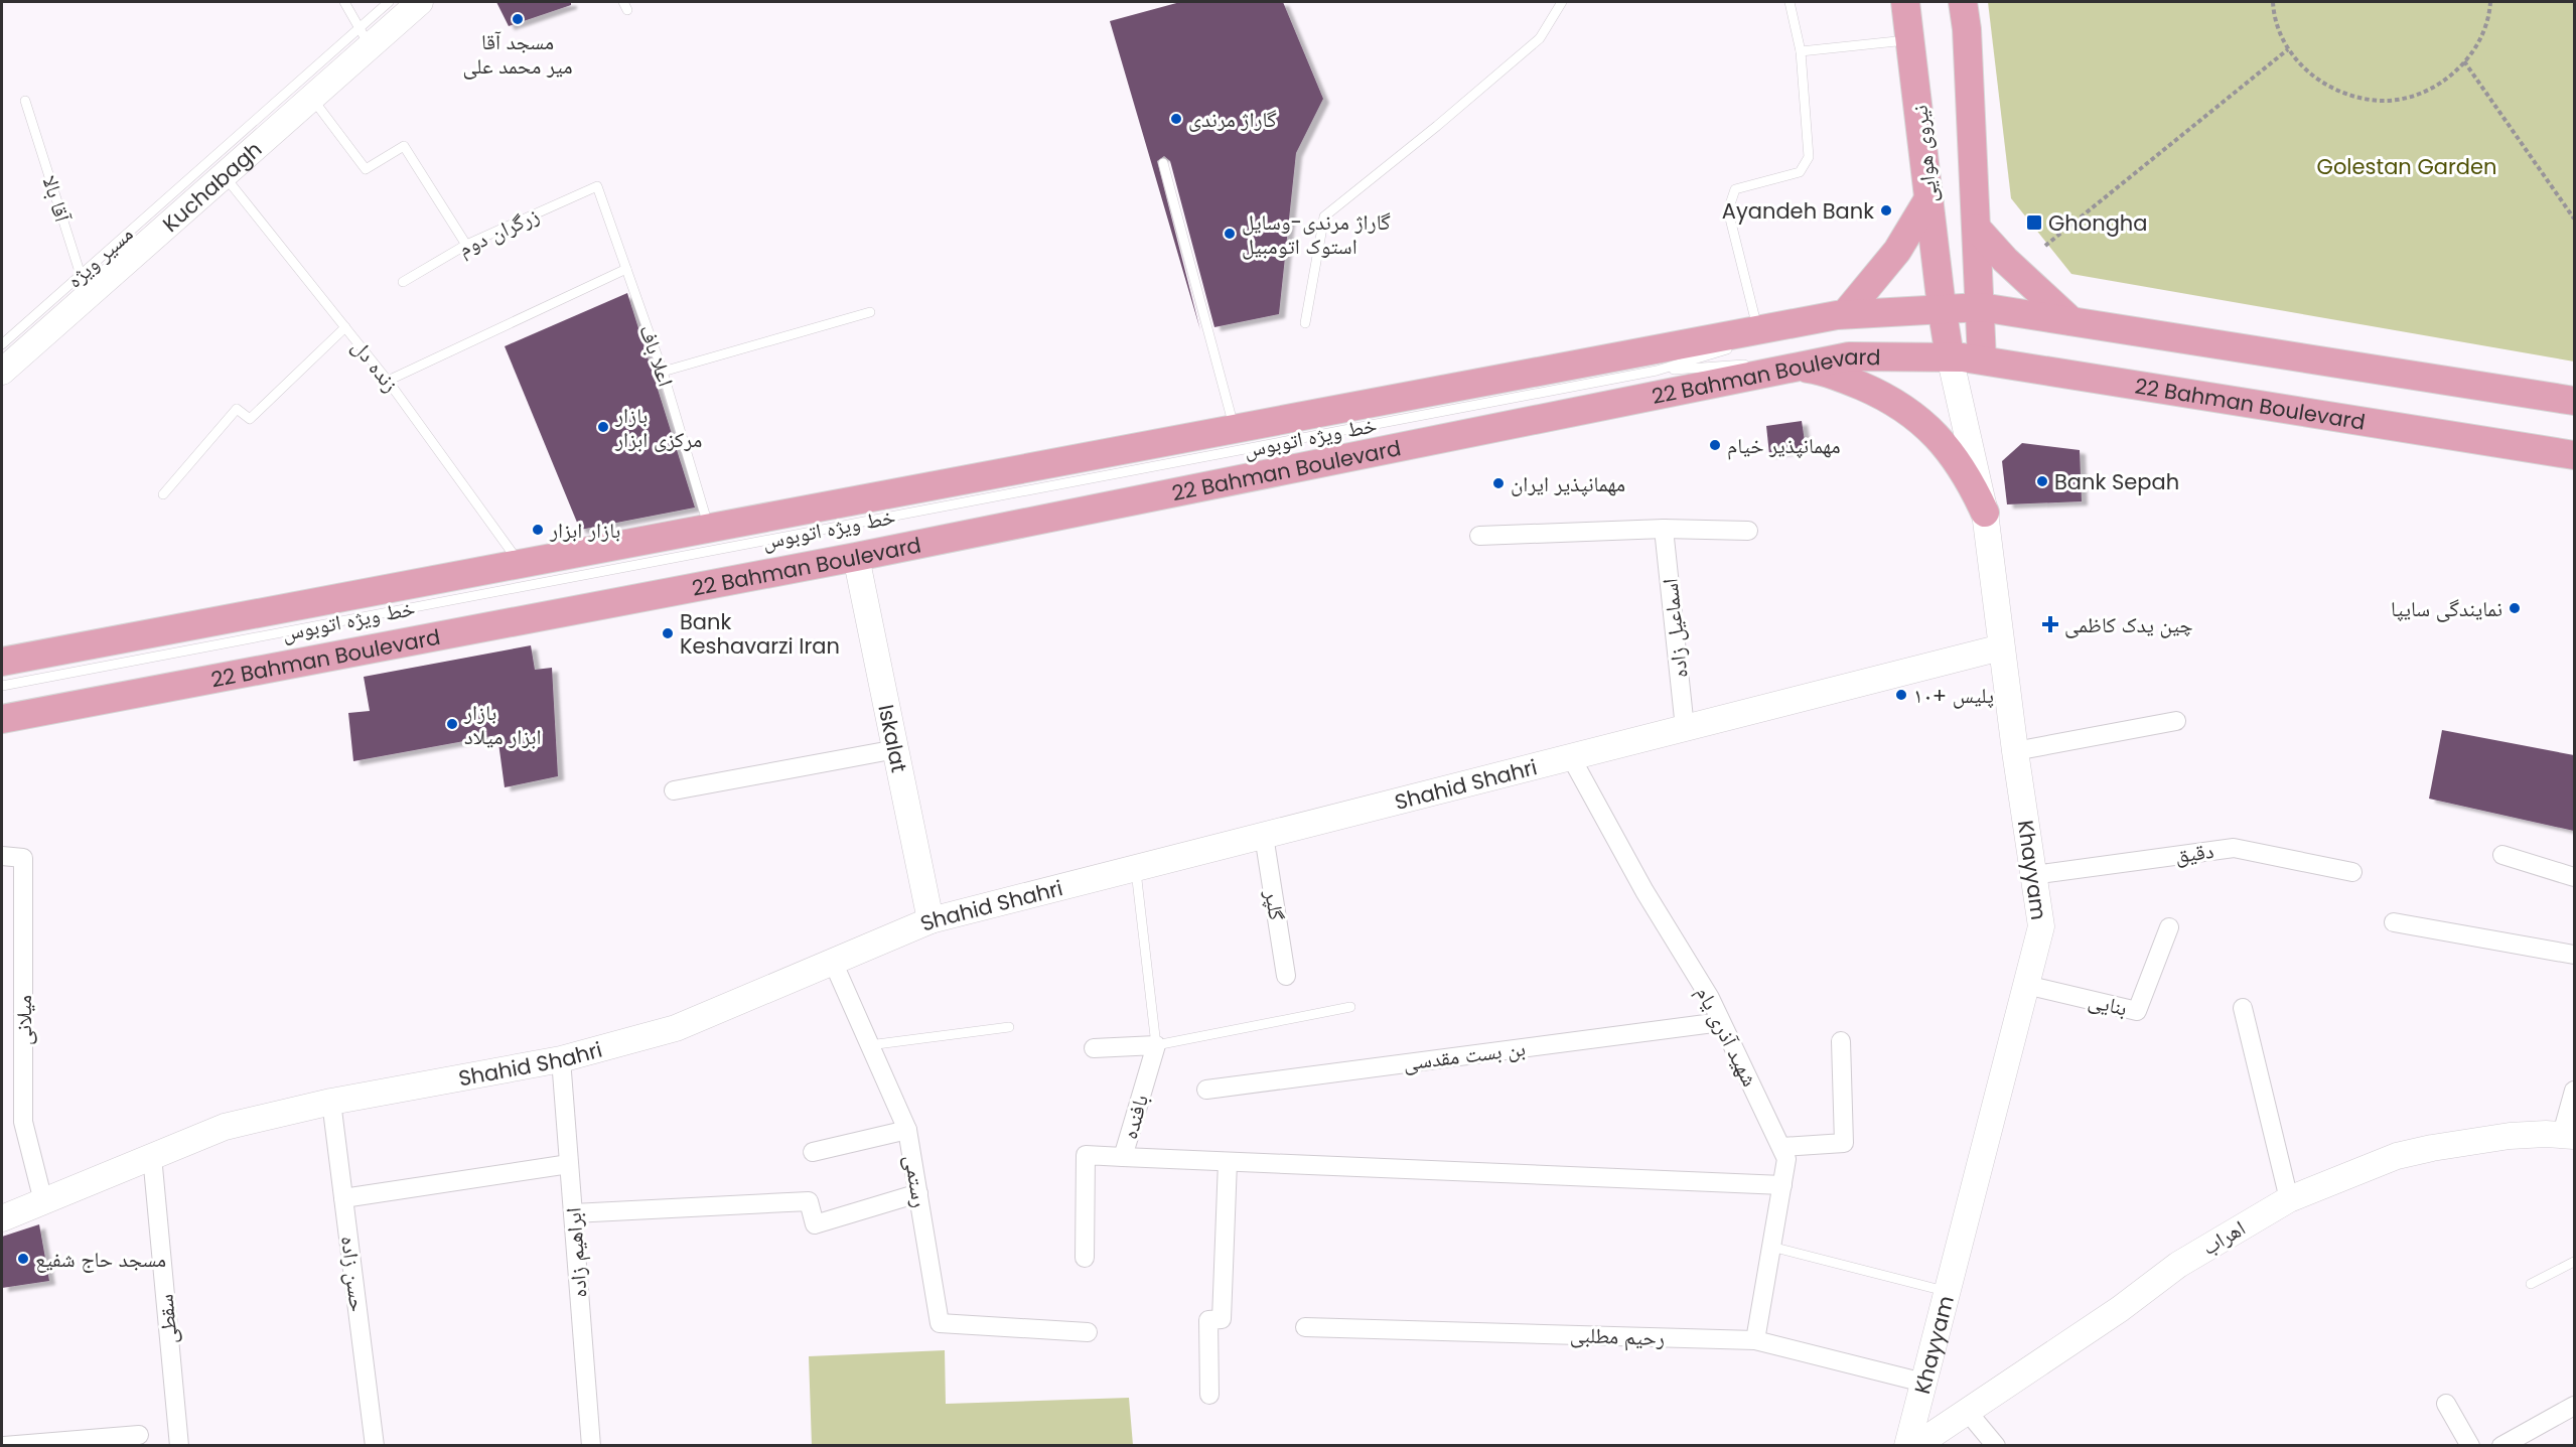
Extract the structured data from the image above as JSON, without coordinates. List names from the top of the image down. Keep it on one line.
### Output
{"streets":{"main road":["نیروی هوایی","Kuchabagh","22 Bahman Boulevard","Iskalat","Shahid Shahri","Khayyam","اهراب"],"street":["اسماعیل زاده","دقیق","گلپر","بنایی","میلانی","شهید آذری یام","بن بست مقدسی","بافنده","رستمی","ابراهیم زاده","حسن زاده","سقطی","رحیم مطلبی"],"lane":["آقا بالا","زرگران دوم","مسیر ویژه","اعلا باف","زنده دل","خط ویژه اتوبوس"]},"crossings":[["نیروی هوایی","22 Bahman Boulevard"],["نیروی هوایی","Khayyam"],["Kuchabagh","آقا بالا"],["Kuchabagh","مسیر ویژه"],["Kuchabagh","زنده دل"],["آقا بالا","مسیر ویژه"],["زرگران دوم","اعلا باف"],["22 Bahman Boulevard","Iskalat"],["22 Bahman Boulevard","Khayyam"],["اسماعیل زاده","Shahid Shahri"],["Iskalat","Shahid Shahri"],["Shahid Shahri","Khayyam"],["Shahid Shahri","گلپر"],["Shahid Shahri","میلانی"],["Shahid Shahri","شهید آذری یام"],["Shahid Shahri","بافنده"],["Shahid Shahri","رستمی"],["Shahid Shahri","ابراهیم زاده"],["Shahid Shahri","حسن زاده"],["Shahid Shahri","سقطی"],["دقیق","Khayyam"],["Khayyam","بنایی"],["Khayyam","رحیم مطلبی"],["شهید آذری یام","بن بست مقدسی"],["شهید آذری یام","رحیم مطلبی"]],"parks":["Golestan Garden"],"places":{"other":["مسجد آقا میر محمد علی","گاراژ مرندی","Ayandeh Bank","گاراژ مرندی-وسایل استوک اتومبیل","بازار مرکزی ابزار","مهمانپذیر خیام","Bank Sepah","مهمانپذیر ایران","بازار ابزار","نمایندگی سایپا","Bank Keshavarzi Iran","پلیس +۱۰","بازار ابزار میلاد","مسجد حاج شفیع"],"transit":["Ghongha"],"health":["چین یدک کاظمی"]}}
